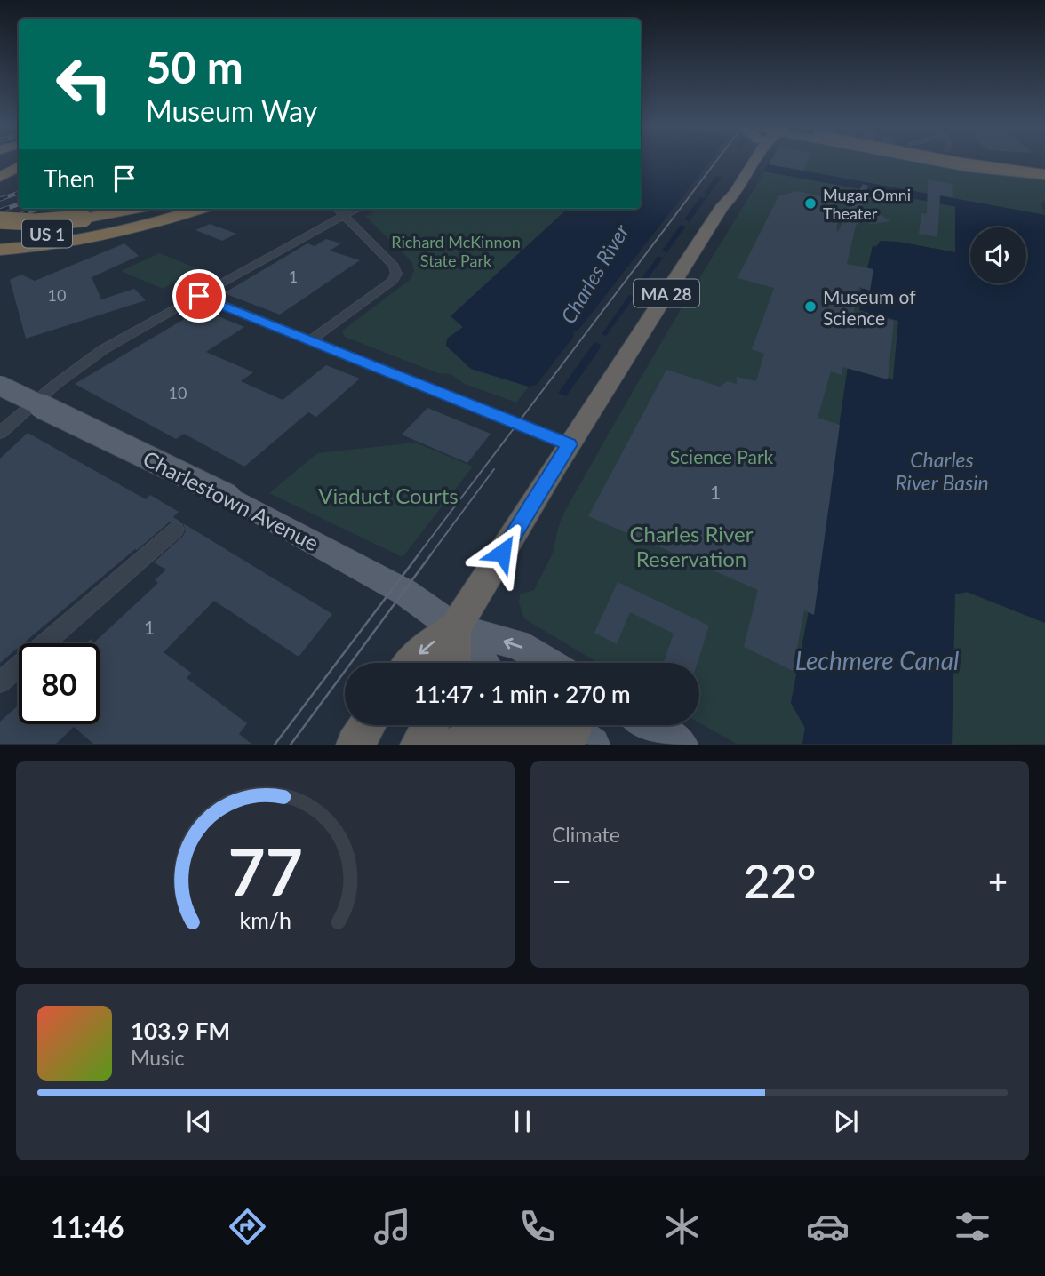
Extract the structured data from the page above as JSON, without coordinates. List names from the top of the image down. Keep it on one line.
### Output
{"streets":{"highway":["US 1","MA 28"],"main road":["Charlestown Avenue"]},"crossings":[["MA 28","Charlestown Avenue"]],"water":["Charles River","Charles River Basin","Lechmere Canal"],"parks":["Richard McKinnon State Park","Science Park","Viaduct Courts","Charles River Reservation"],"places":["Mugar Omni Theater","Museum of Science"],"house_numbers":["1","10","10","1","1"],"page":{"turn":["50 m","Museum Way"],"then":"Then","limit":"80","trip":"11:47 · 1 min · 270 m","tile":"Climate","heat":["−","22°","+"],"song":["103.9 FM","Music"],"tabs":"11:46","gauge":["77","km/h"]}}
